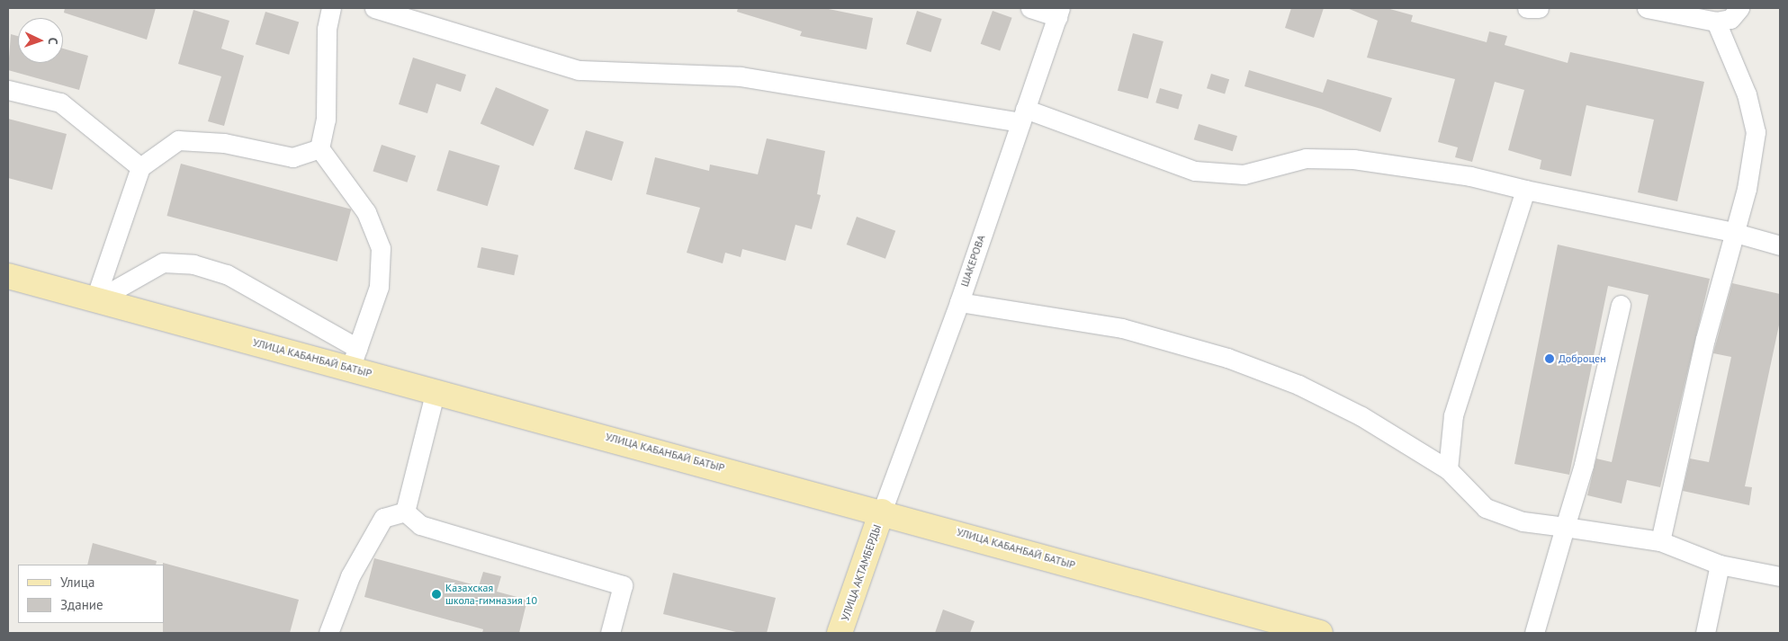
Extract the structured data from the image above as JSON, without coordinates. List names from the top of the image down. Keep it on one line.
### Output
{"streets":{"main road":["УЛИЦА КАБАНБАЙ БАТЫР","УЛИЦА АКТАМБЕРДЫ"],"street":["ШАКЕРОВА"]},"crossings":[["ШАКЕРОВА","УЛИЦА КАБАНБАЙ БАТЫР"],["ШАКЕРОВА","УЛИЦА АКТАМБЕРДЫ"],["УЛИЦА КАБАНБАЙ БАТЫР","УЛИЦА АКТАМБЕРДЫ"]],"places":["Доброцен","Казахская школа-гимназия 10"],"legend":["Улица","Здание"],"north":"right"}
